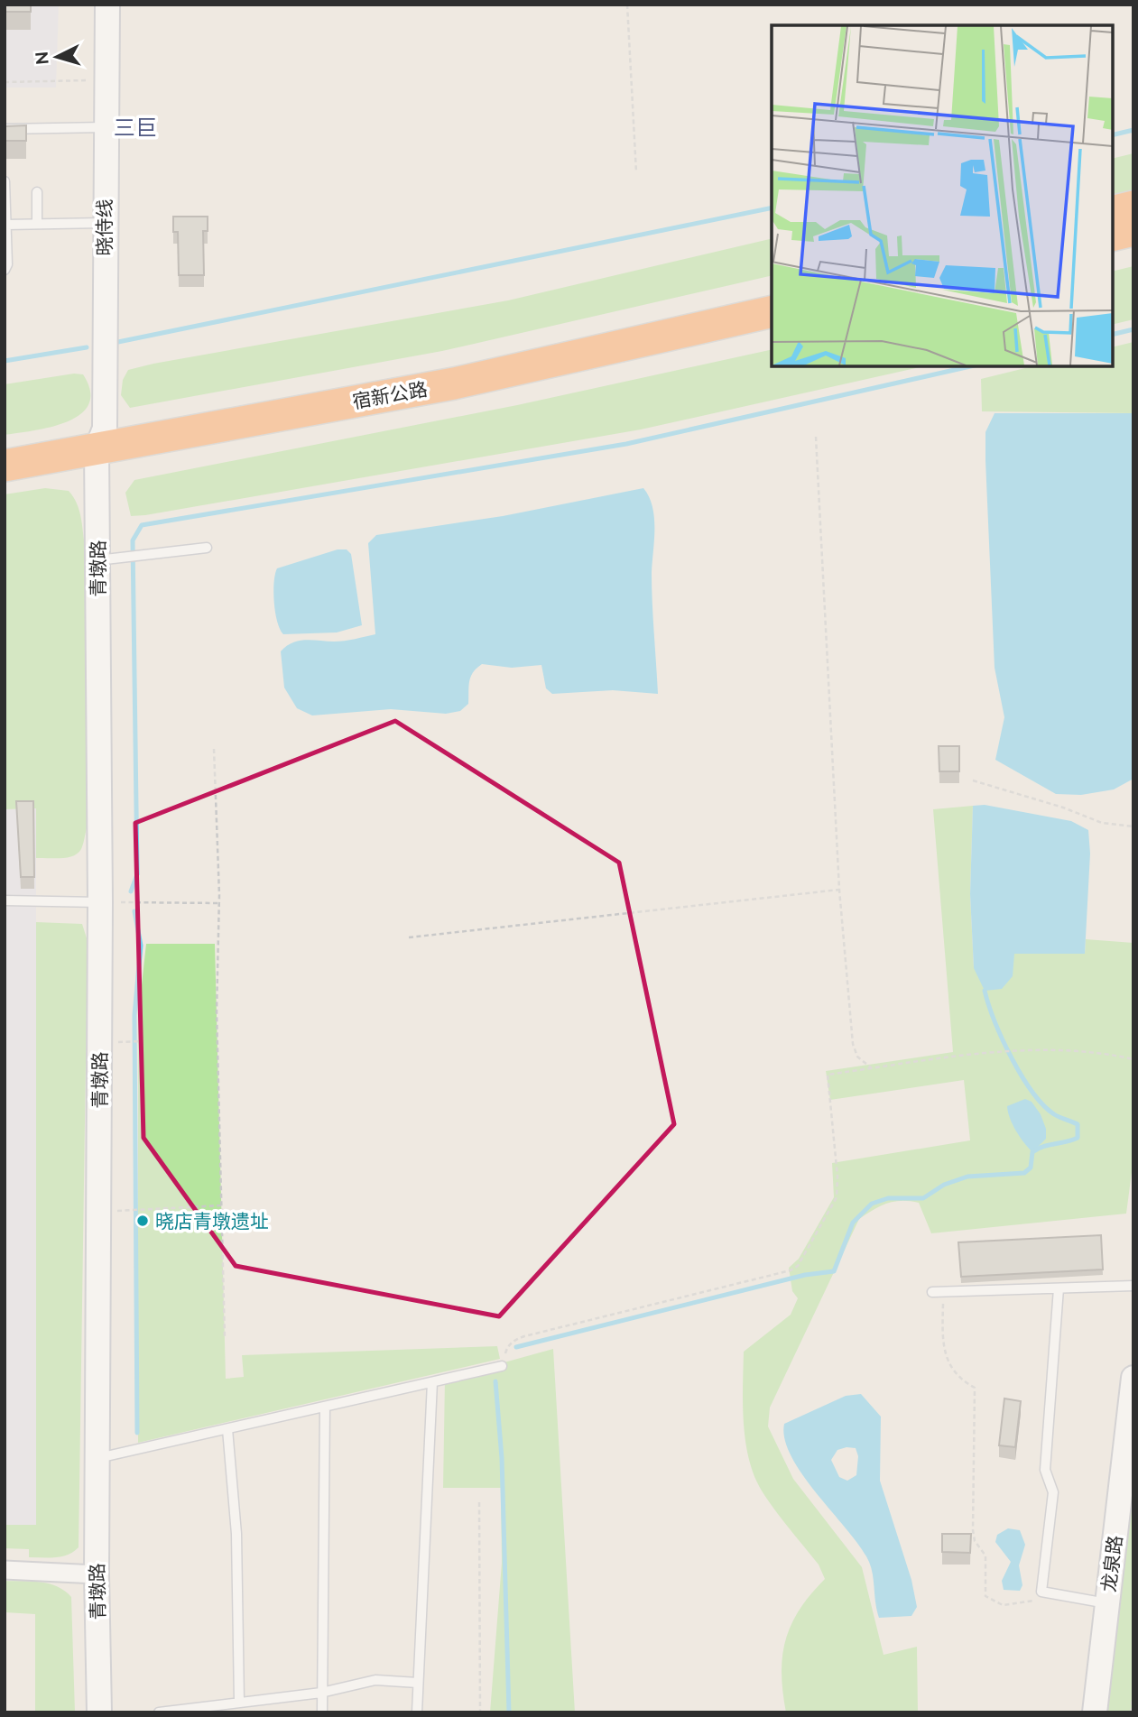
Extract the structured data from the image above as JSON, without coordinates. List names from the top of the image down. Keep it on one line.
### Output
{"streets":{"highway":["宿新公路"],"main road":["晓侍线","青墩路","龙泉路"]},"crossings":[["晓侍线","宿新公路"],["晓侍线","青墩路"],["宿新公路","青墩路"]],"districts":["三巨"],"places":["晓店青墩遗址"],"north":"left"}
